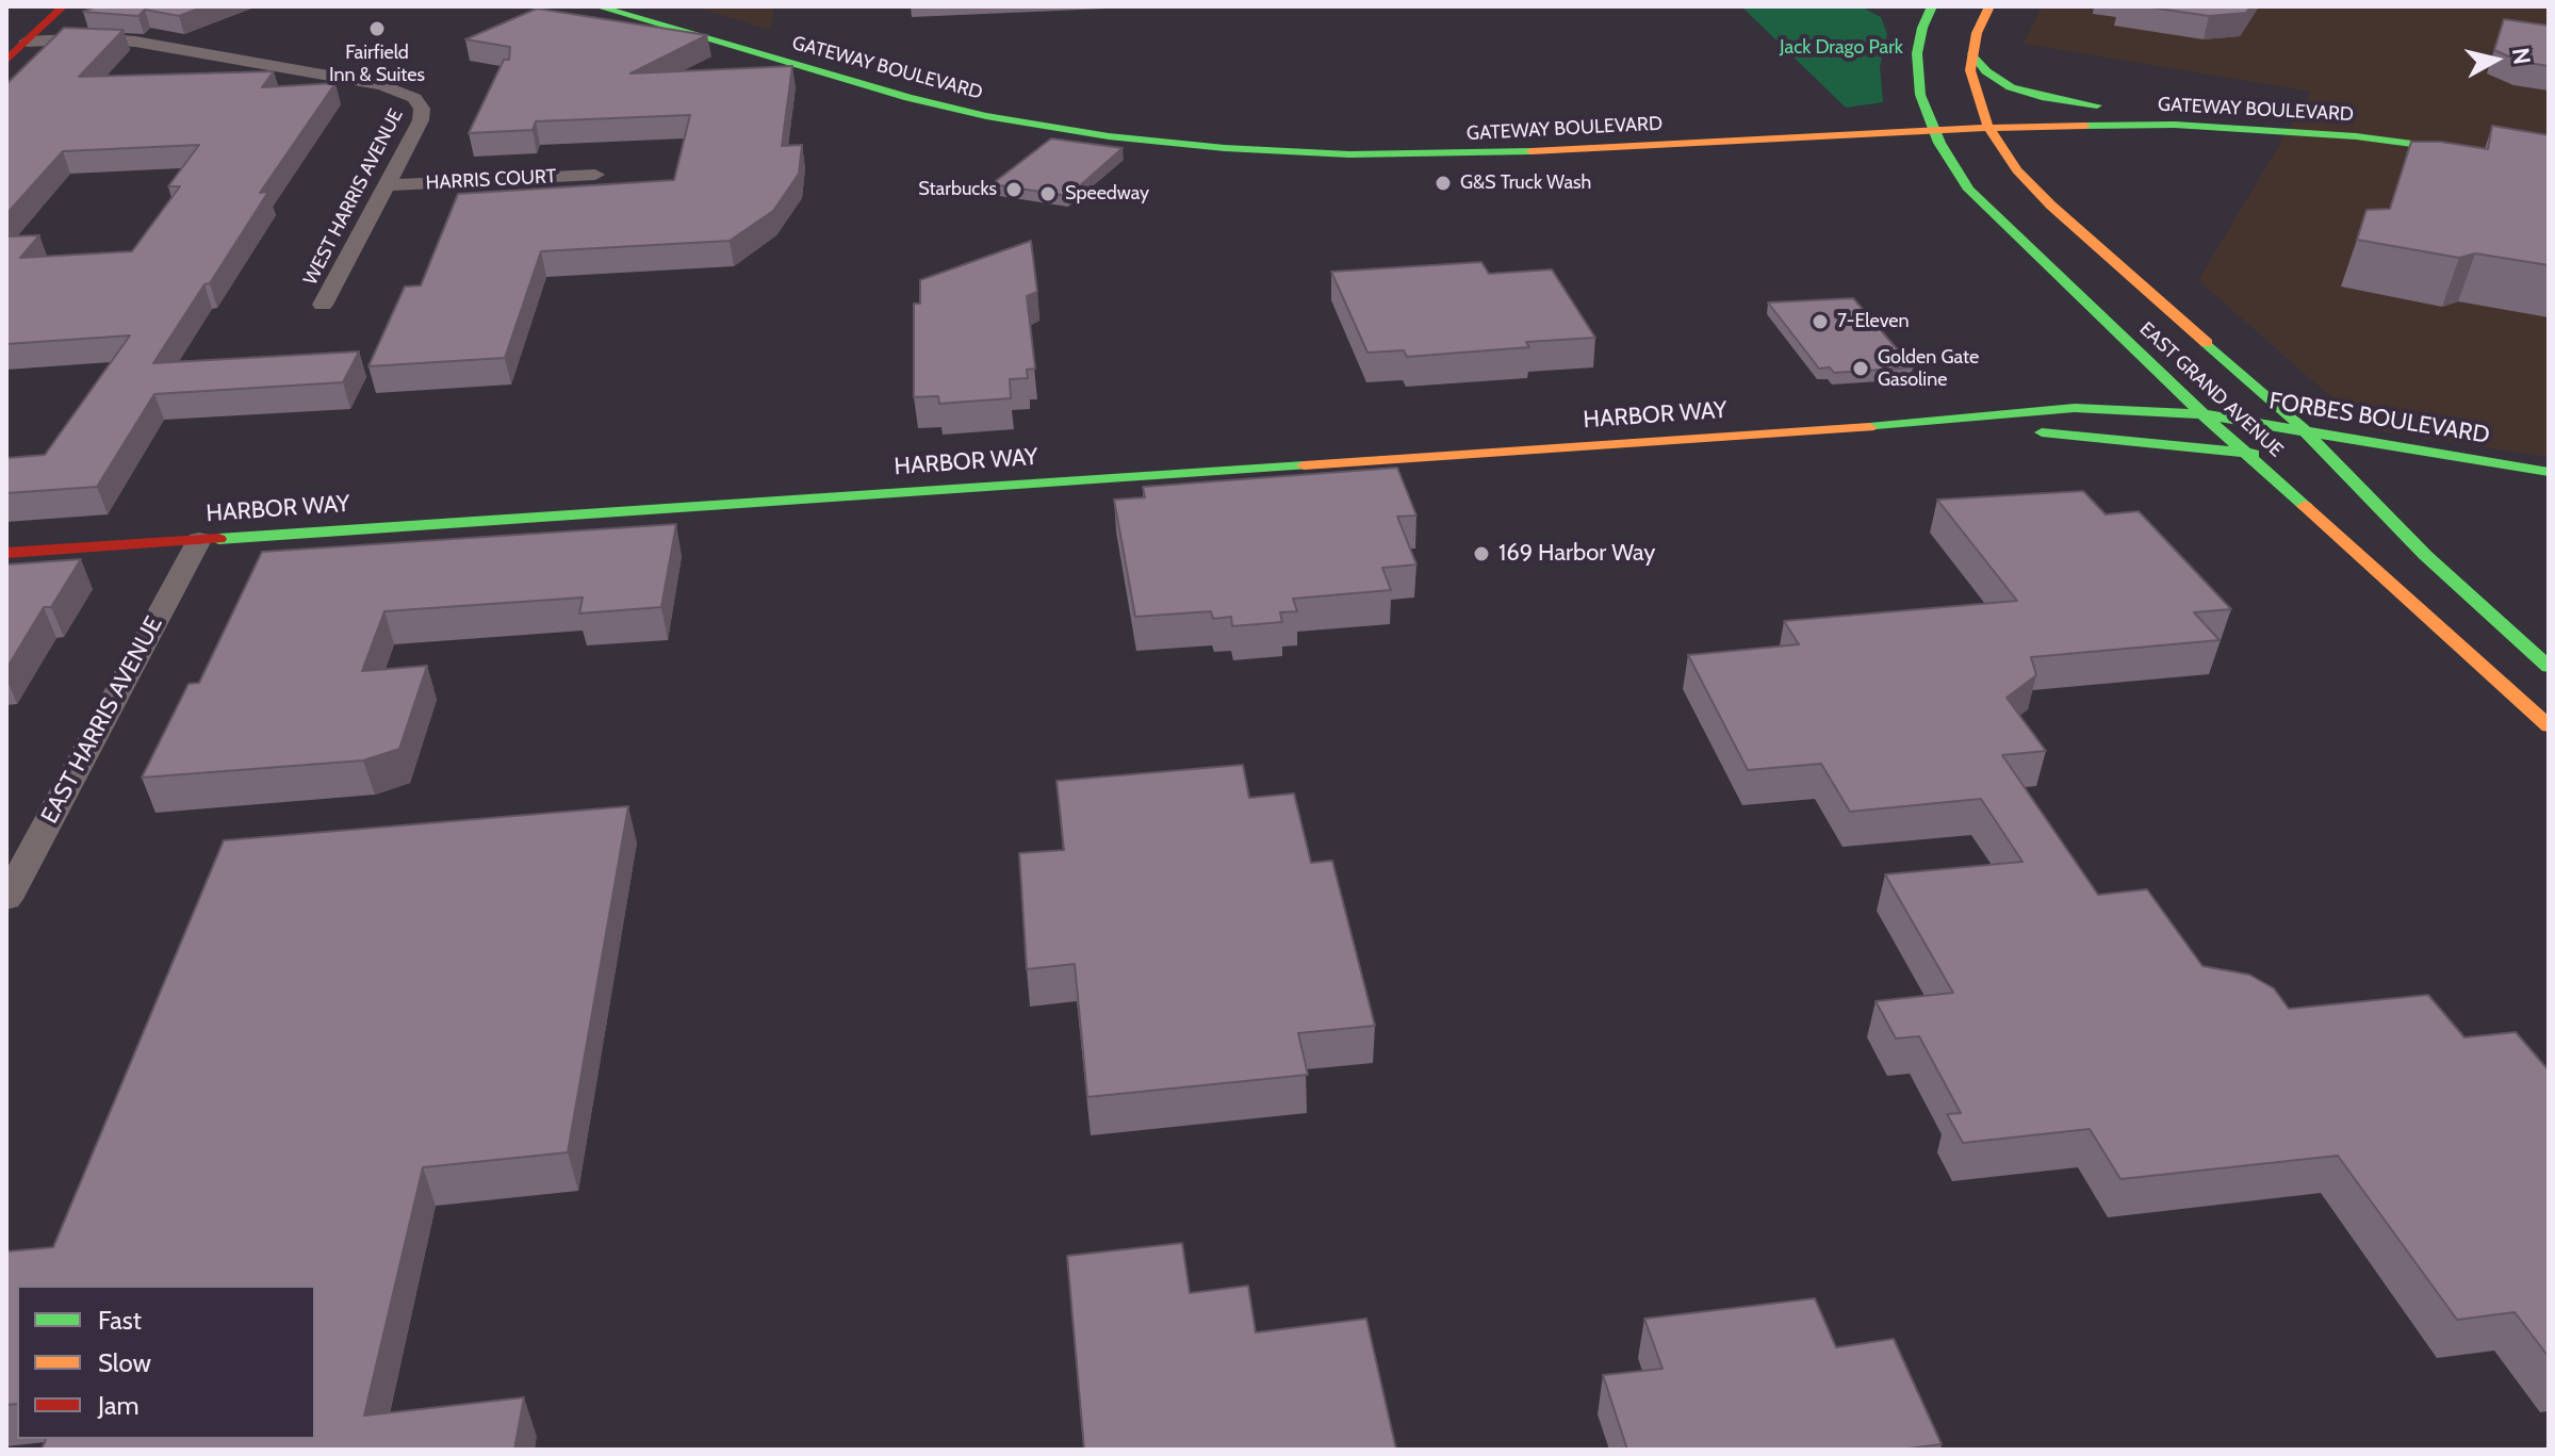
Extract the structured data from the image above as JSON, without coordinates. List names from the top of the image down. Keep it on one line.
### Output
{"streets":{"main road":["GATEWAY BOULEVARD","EAST GRAND AVENUE","HARBOR WAY","FORBES BOULEVARD"],"street":["HARRIS COURT","WEST HARRIS AVENUE","EAST HARRIS AVENUE"]},"crossings":[["GATEWAY BOULEVARD","EAST GRAND AVENUE"],["HARRIS COURT","WEST HARRIS AVENUE"],["EAST GRAND AVENUE","HARBOR WAY"],["EAST GRAND AVENUE","FORBES BOULEVARD"],["HARBOR WAY","FORBES BOULEVARD"],["HARBOR WAY","EAST HARRIS AVENUE"]],"parks":["Jack Drago Park"],"places":["Fairfield Inn & Suites","G&S Truck Wash","Starbucks","Speedway","7-Eleven","Golden Gate Gasoline","169 Harbor Way"],"legend":["Fast","Slow","Jam"],"north":"right"}
